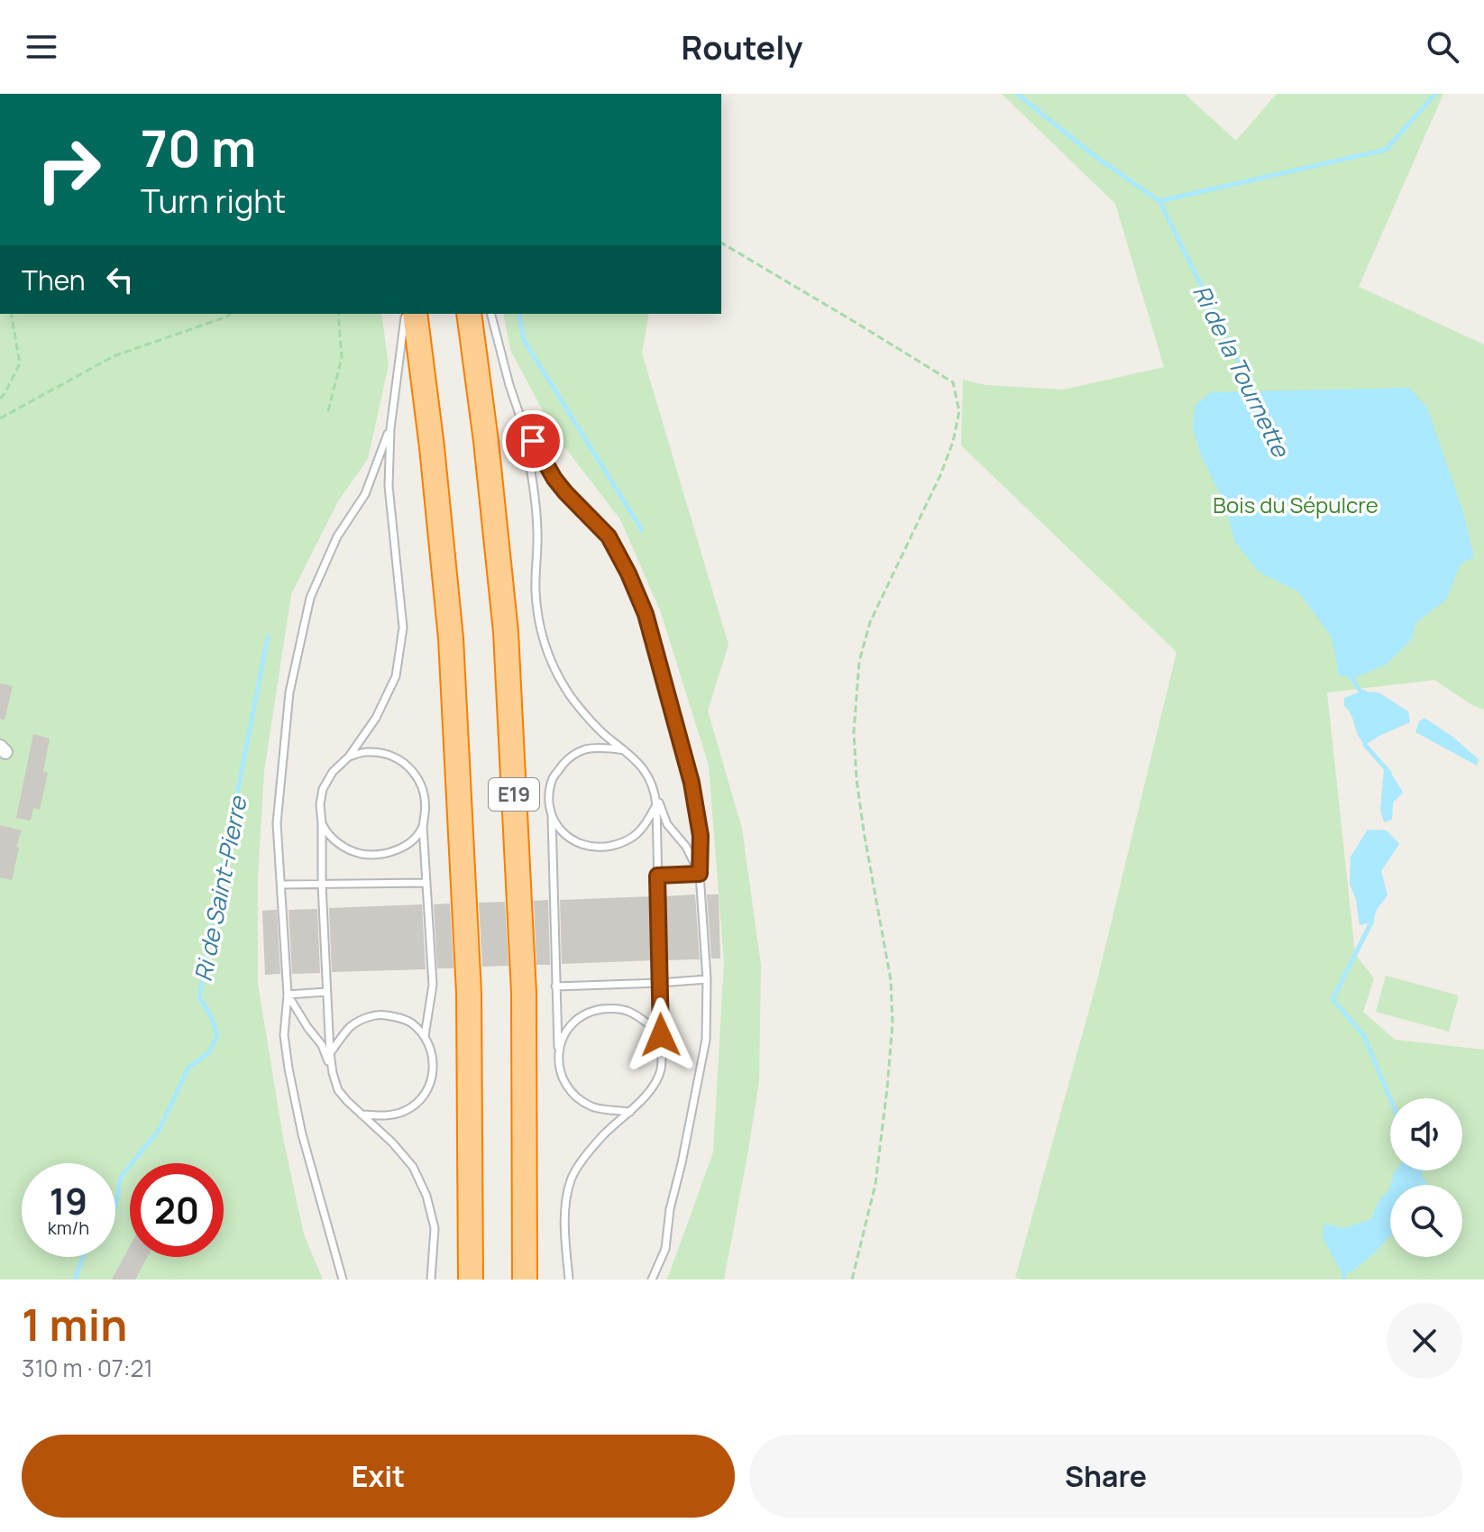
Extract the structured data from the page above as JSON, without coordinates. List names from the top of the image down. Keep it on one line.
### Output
{"streets":{"highway":["E19"]},"water":["Ri de la Tournette","Ri de Saint-Pierre"],"parks":["Bois du Sépulcre"],"page":{"header":"Routely","turn":["70 m","Turn right"],"then":"Then","speed":"19 km/h","limit":"20","heading":["1 min","310 m · 07:21"],"buttons":["Exit","Share"]}}
